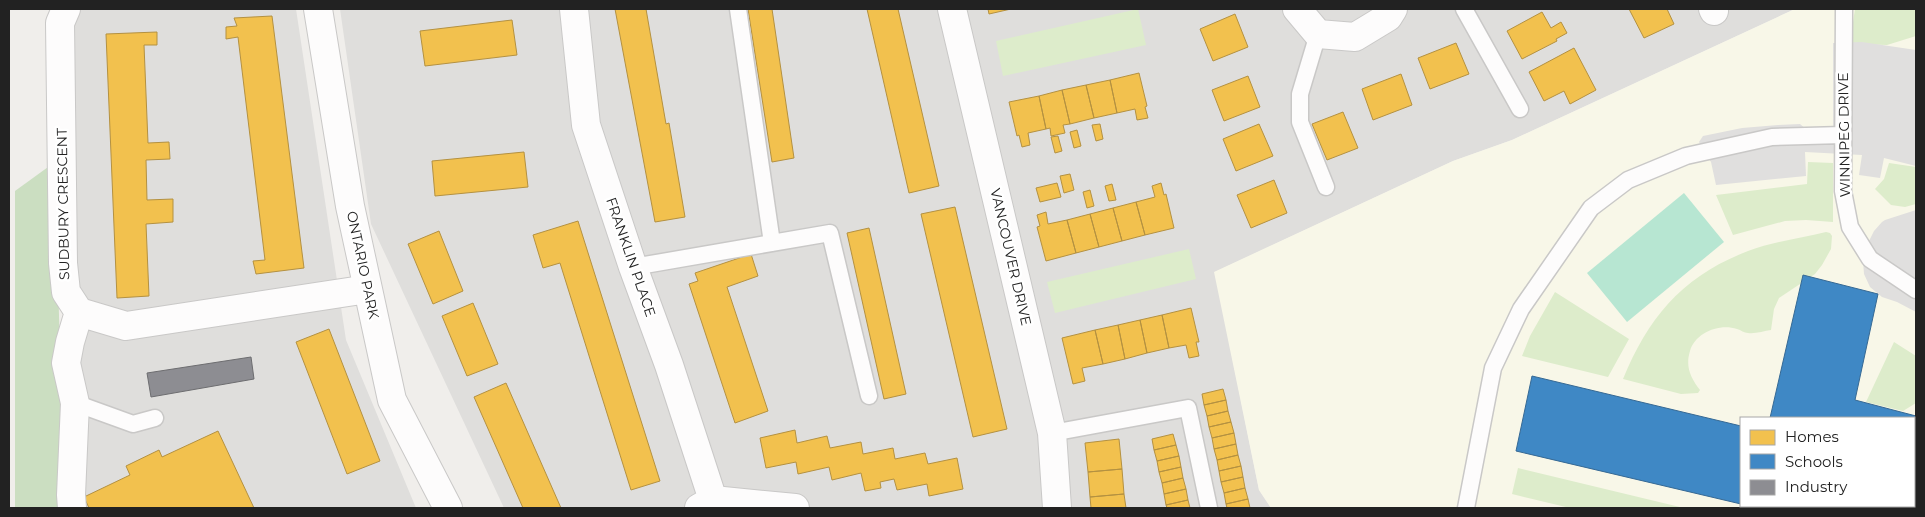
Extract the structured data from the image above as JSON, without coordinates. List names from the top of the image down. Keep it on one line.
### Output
{"streets":{"street":["SUDBURY CRESCENT","FRANKLIN PLACE","VANCOUVER DRIVE","ONTARIO PARK"],"lane":["WINNIPEG DRIVE"]},"legend":["Homes","Schools","Industry"]}
